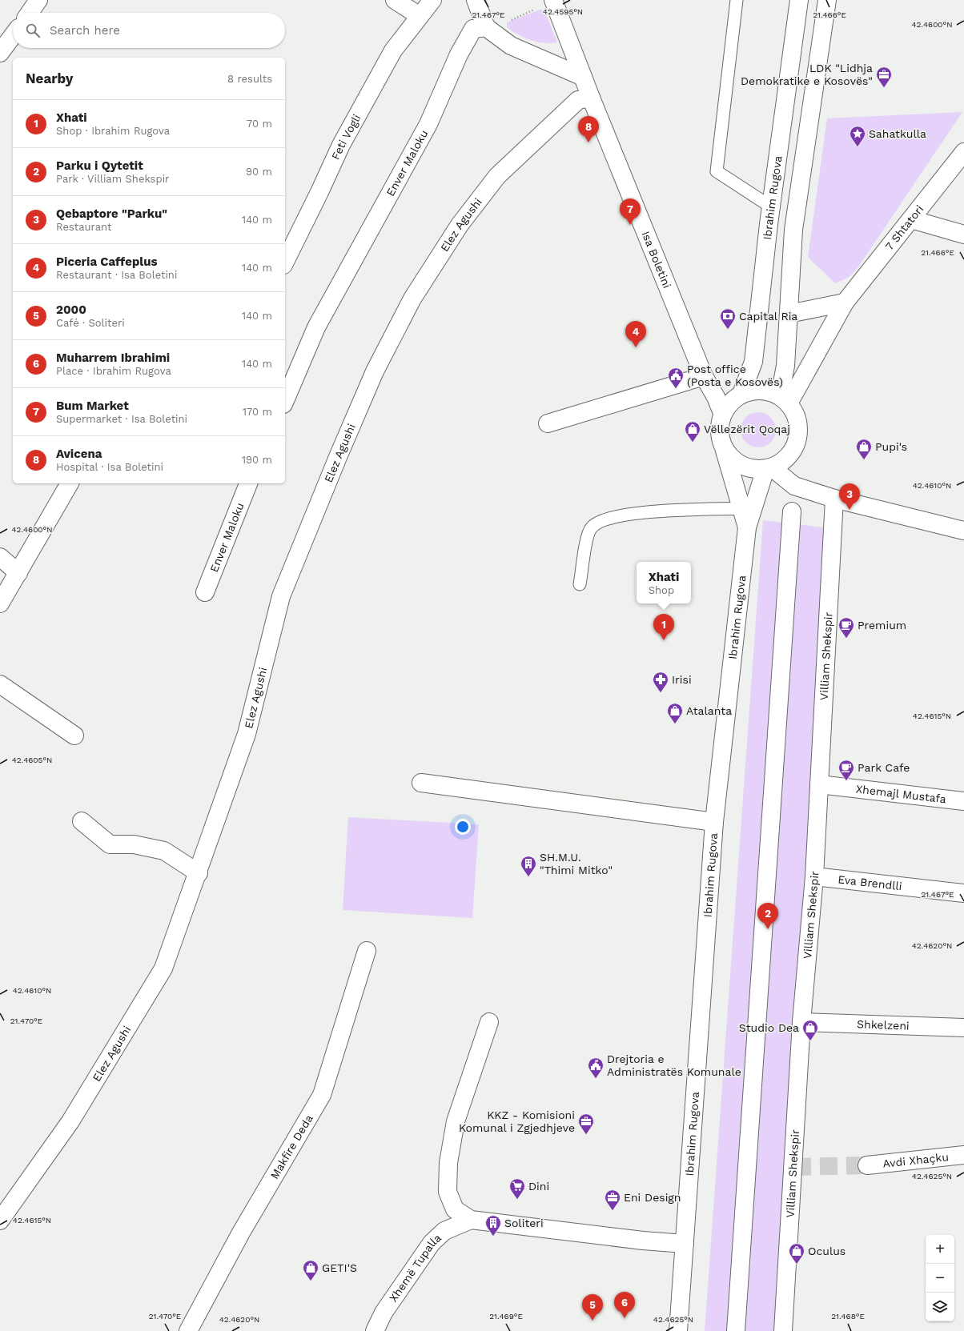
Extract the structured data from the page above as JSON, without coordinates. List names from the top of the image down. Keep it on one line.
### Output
{"streets":{"street":["Feti Vogli","Enver Maloku","Ibrahim Rugova","Elez Agushi","7 Shtatori","Isa Boletini","Villiam Shekspir","Xhemajl Mustafa","Eva Brendlli","Shkelzeni","Makfire Deda","Avdi Xhaçku","Xhemë Tupalla"]},"crossings":[["Ibrahim Rugova","7 Shtatori"],["Ibrahim Rugova","Isa Boletini"],["Elez Agushi","Isa Boletini"],["7 Shtatori","Isa Boletini"],["Villiam Shekspir","Xhemajl Mustafa"],["Villiam Shekspir","Eva Brendlli"],["Villiam Shekspir","Shkelzeni"]],"places":{"office":["LDK \"Lidhja Demokratike e Kosovës\"","KKZ - Komisioni Komunal i Zgjedhjeve","Eni Design"],"place":["Sahatkulla"],"bank":["Capital Ria"],"public building":["Post office (Posta e Kosovës)","Drejtoria e Administratës Komunale"],"shop":["Vëllezërit Qoqaj","Pupi's","Atalanta","Studio Dea","Oculus","GETI'S"],"cafe":["Premium","Park Cafe"],"pharmacy":["Irisi"],"building":["SH.M.U. \"Thimi Mitko\"","Soliteri"],"supermarket":["Dini"]},"page":{"search":"Search here","heading":["Nearby","8 results"],"list":[{"mark":"1","name":"Xhati","note":"Shop · Ibrahim Rugova","value":"70 m"},{"mark":"2","name":"Parku i Qytetit","note":"Park · Villiam Shekspir","value":"90 m"},{"mark":"3","name":"Qebaptore \"Parku\"","note":"Restaurant","value":"140 m"},{"mark":"4","name":"Piceria Caffeplus","note":"Restaurant · Isa Boletini","value":"140 m"},{"mark":"5","name":"2000","note":"Café · Soliteri","value":"140 m"},{"mark":"6","name":"Muharrem Ibrahimi","note":"Place · Ibrahim Rugova","value":"140 m"},{"mark":"7","name":"Bum Market","note":"Supermarket · Isa Boletini","value":"170 m"},{"mark":"8","name":"Avicena","note":"Hospital · Isa Boletini","value":"190 m"}],"pins":["8","7","4","3","1","2","6","5"],"popup":["Xhati","Shop"],"map_buttons":["+","−"]},"coordinates":["42.4595°N","21.467°E","21.466°E","42.4600°N","42.4610°N","42.4615°N","42.4605°N","42.4620°N","21.470°E","42.4625°N","21.469°E","21.468°E"]}
